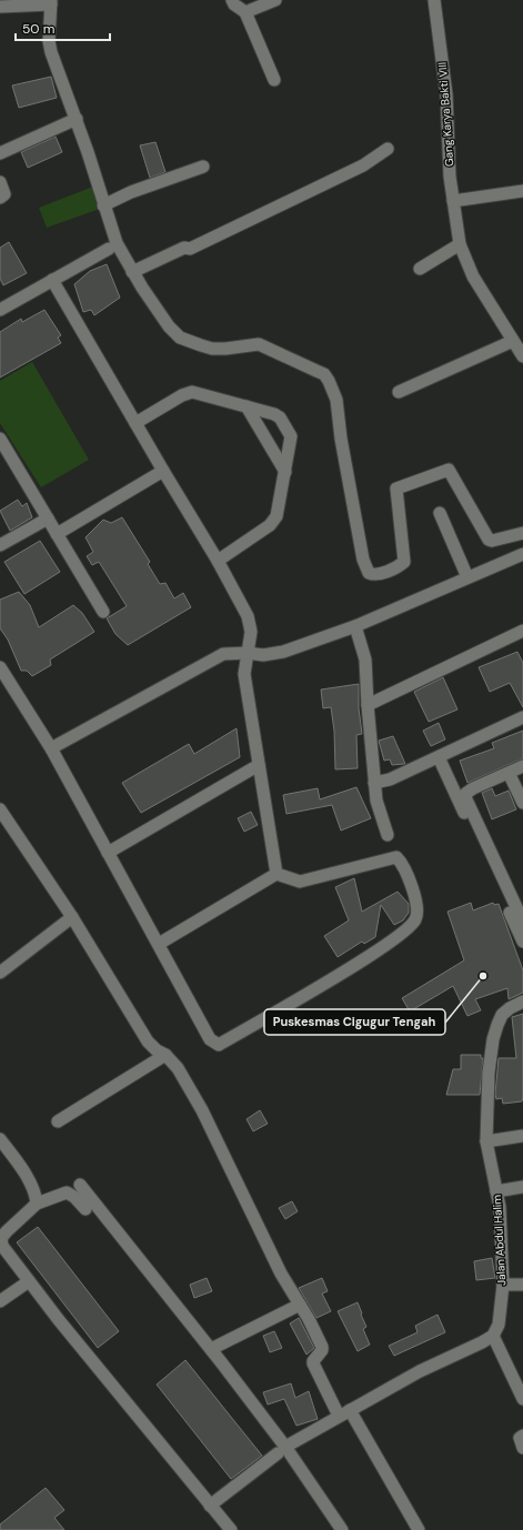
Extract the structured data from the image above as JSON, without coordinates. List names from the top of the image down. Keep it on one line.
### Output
{"streets":{"street":["Gang Karya Bakti VIII","Jalan Abdul Halim"]},"places":["Puskesmas Cigugur Tengah"],"scale_bar":"50 m"}
